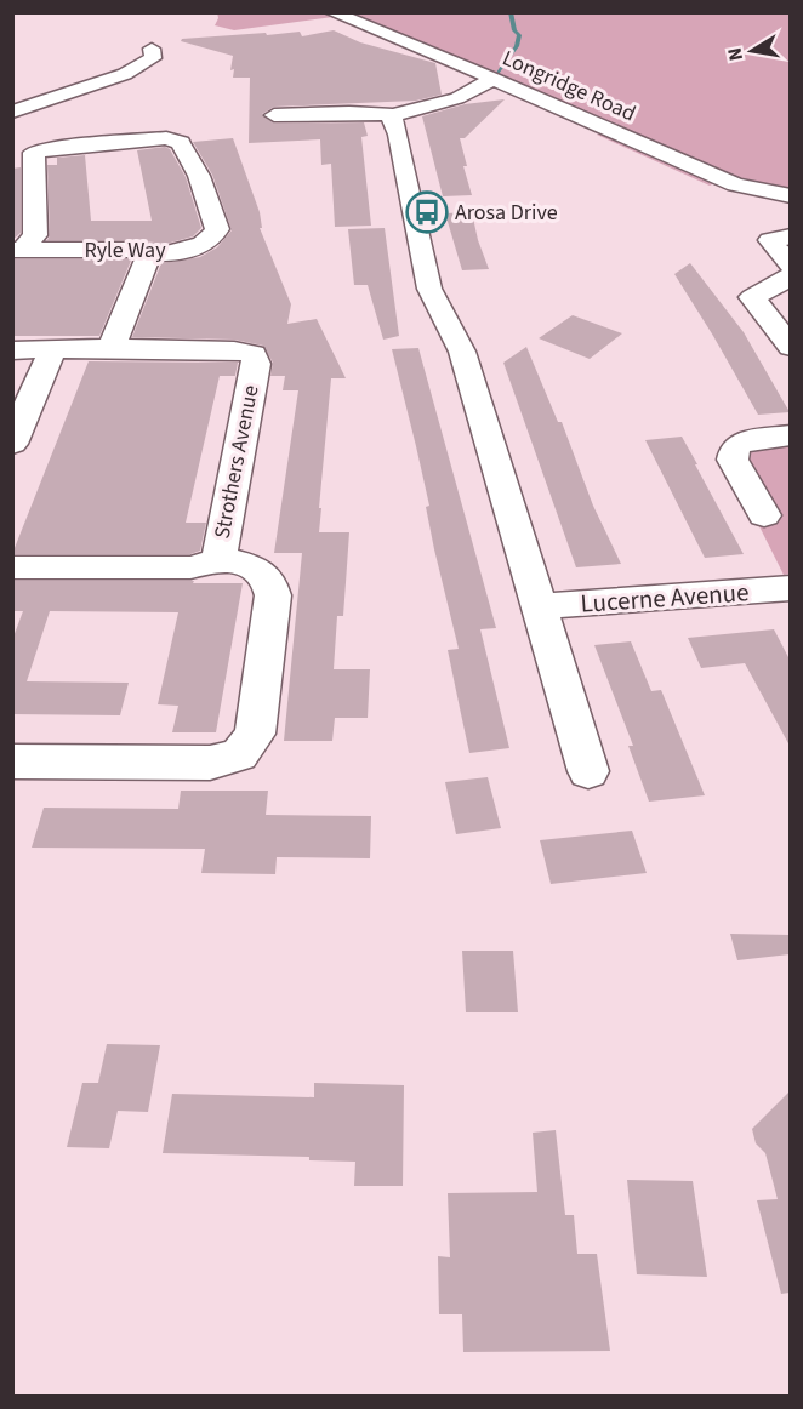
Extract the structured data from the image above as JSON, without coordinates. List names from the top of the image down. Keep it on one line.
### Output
{"streets":{"street":["Longridge Road","Ryle Way","Strothers Avenue","Lucerne Avenue"]},"places":{"bus stop":["Arosa Drive"]},"north":"left"}
